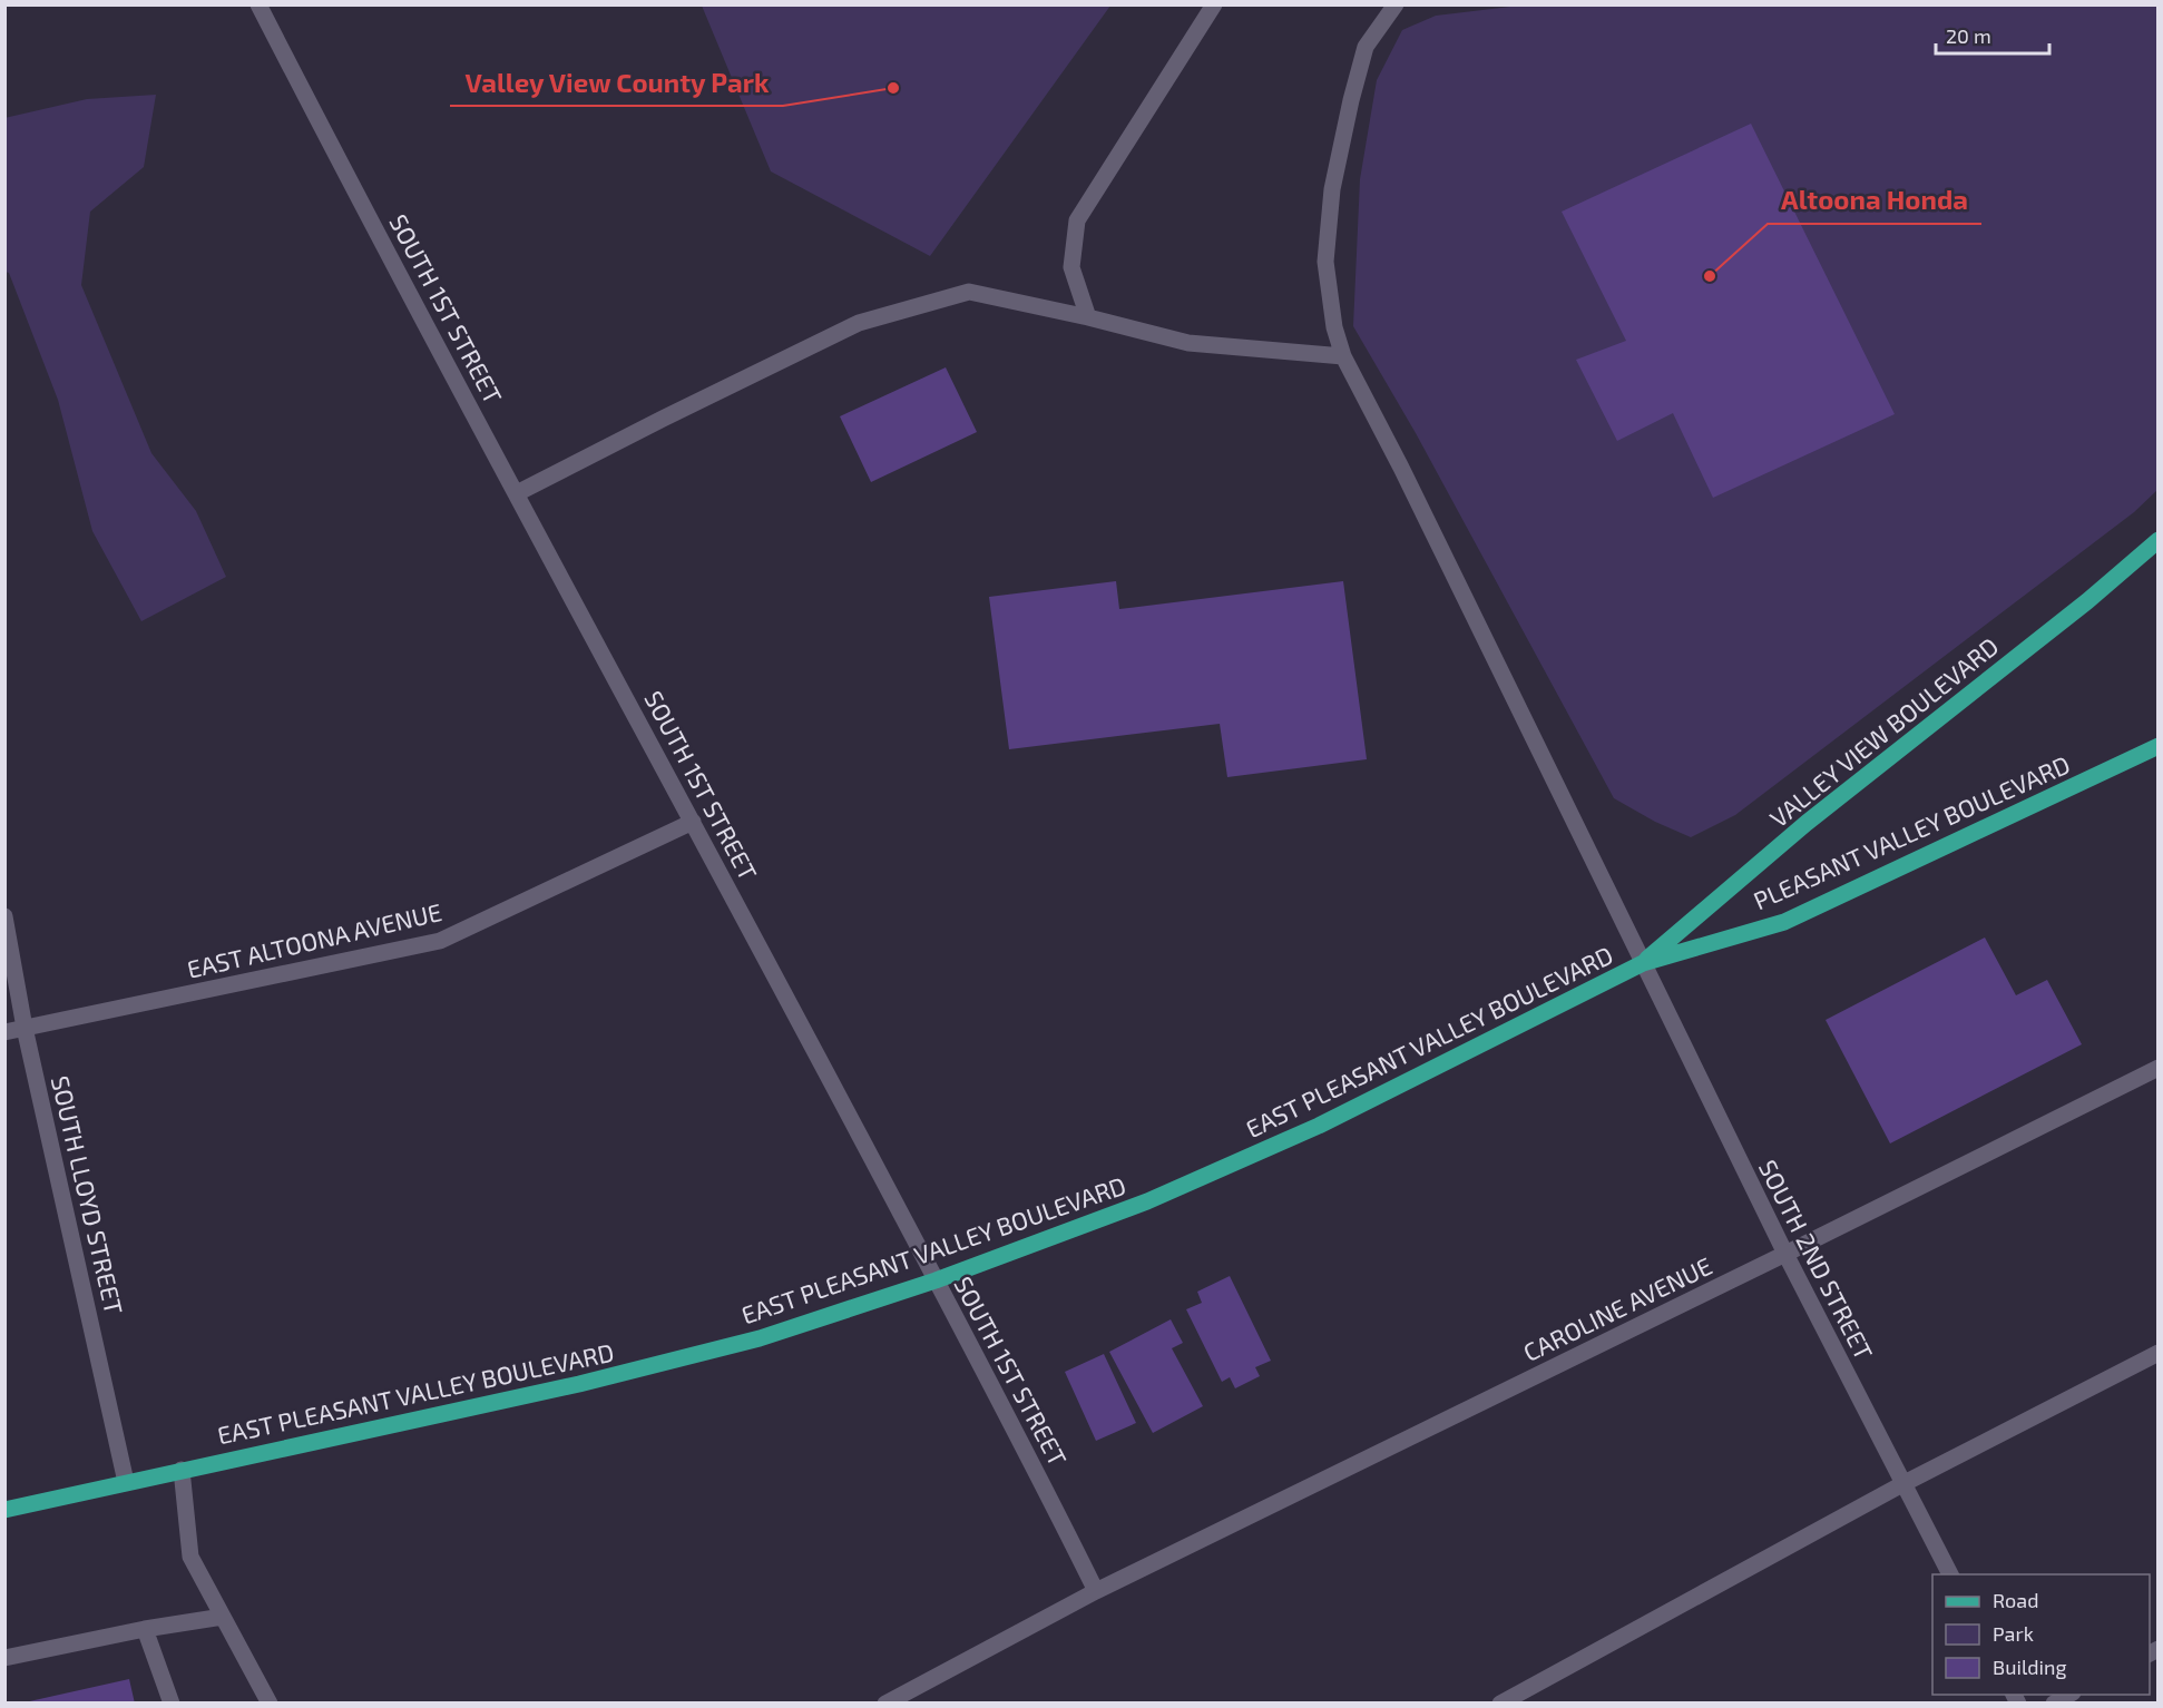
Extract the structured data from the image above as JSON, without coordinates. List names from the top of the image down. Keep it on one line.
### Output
{"streets":{"main road":["VALLEY VIEW BOULEVARD","PLEASANT VALLEY BOULEVARD","EAST PLEASANT VALLEY BOULEVARD"],"street":["SOUTH 1ST STREET","EAST ALTOONA AVENUE","SOUTH LLOYD STREET","SOUTH 2ND STREET","CAROLINE AVENUE"]},"crossings":[["SOUTH 1ST STREET","EAST ALTOONA AVENUE"],["SOUTH 1ST STREET","EAST PLEASANT VALLEY BOULEVARD"],["SOUTH 1ST STREET","CAROLINE AVENUE"],["VALLEY VIEW BOULEVARD","PLEASANT VALLEY BOULEVARD"],["VALLEY VIEW BOULEVARD","EAST PLEASANT VALLEY BOULEVARD"],["VALLEY VIEW BOULEVARD","SOUTH 2ND STREET"],["PLEASANT VALLEY BOULEVARD","EAST PLEASANT VALLEY BOULEVARD"],["PLEASANT VALLEY BOULEVARD","SOUTH 2ND STREET"],["EAST ALTOONA AVENUE","SOUTH LLOYD STREET"],["EAST PLEASANT VALLEY BOULEVARD","SOUTH LLOYD STREET"],["EAST PLEASANT VALLEY BOULEVARD","SOUTH 2ND STREET"],["SOUTH 2ND STREET","CAROLINE AVENUE"]],"places":["Valley View County Park","Altoona Honda"],"legend":["Road","Park","Building"],"scale_bar":"20 m"}
